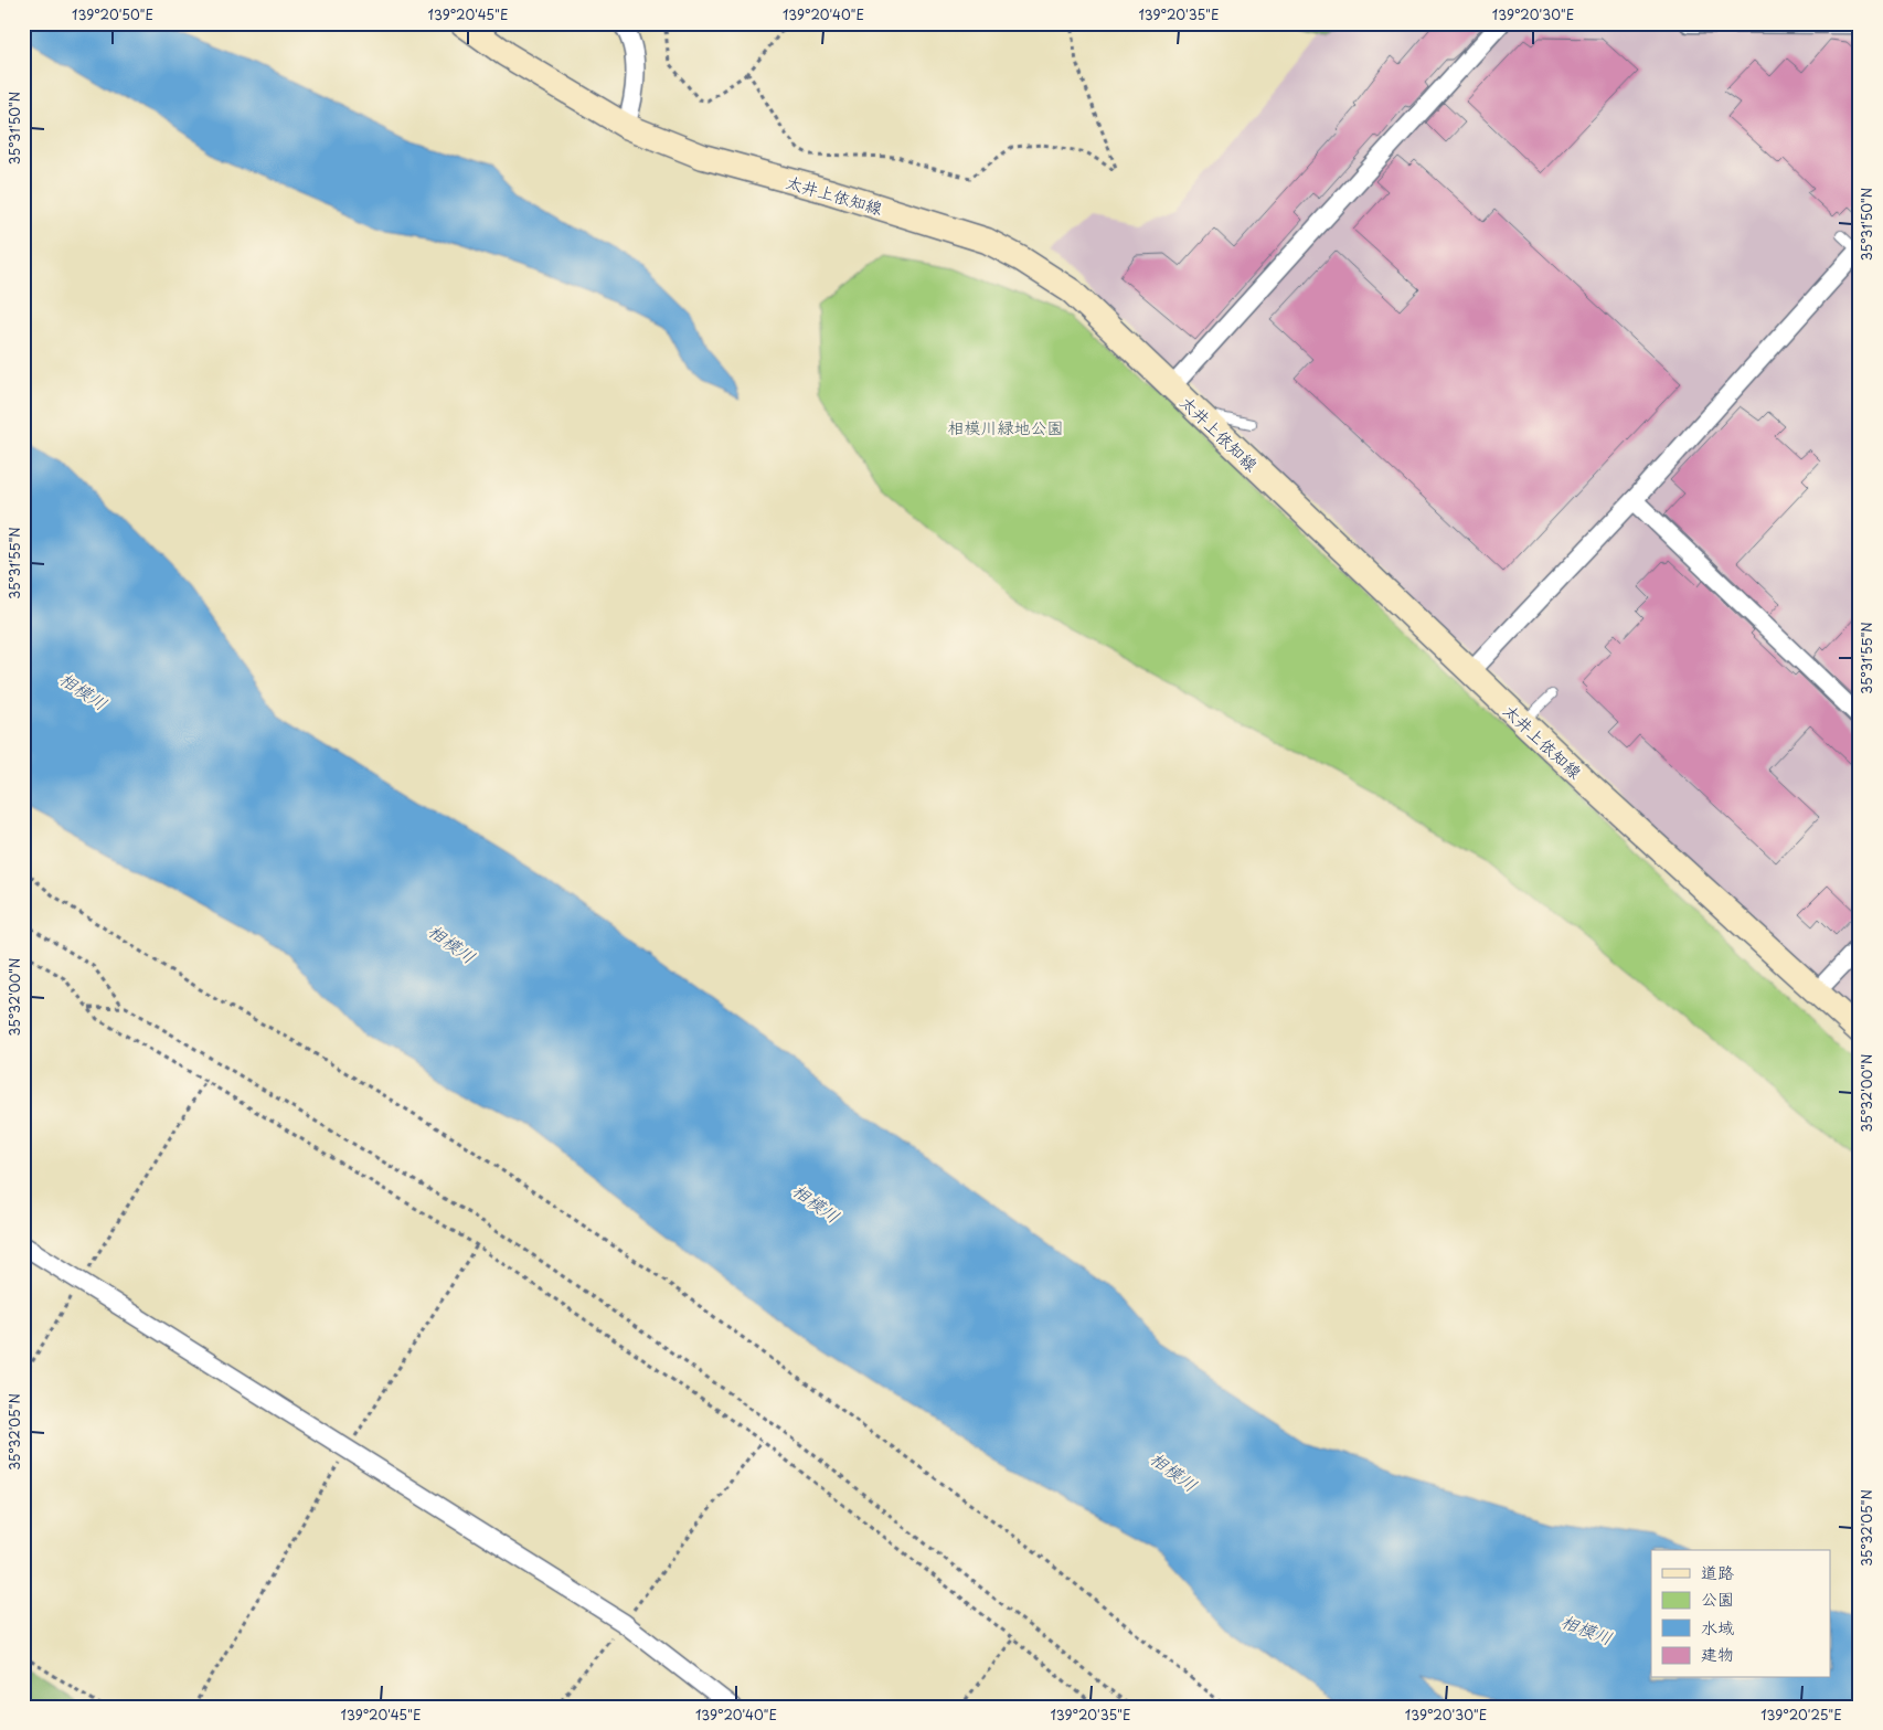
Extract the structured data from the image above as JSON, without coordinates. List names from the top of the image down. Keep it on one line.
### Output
{"streets":{"main road":["太井上依知線"]},"water":["相模川"],"parks":["相模川緑地公園"],"legend":["道路","公園","水域","建物"],"coordinates":["139°20'50\"E","139°20'45\"E","139°20'40\"E","139°20'35\"E","139°20'30\"E","35°31'50\"N","35°31'55\"N","35°32'00\"N","35°32'05\"N","139°20'25\"E"]}
